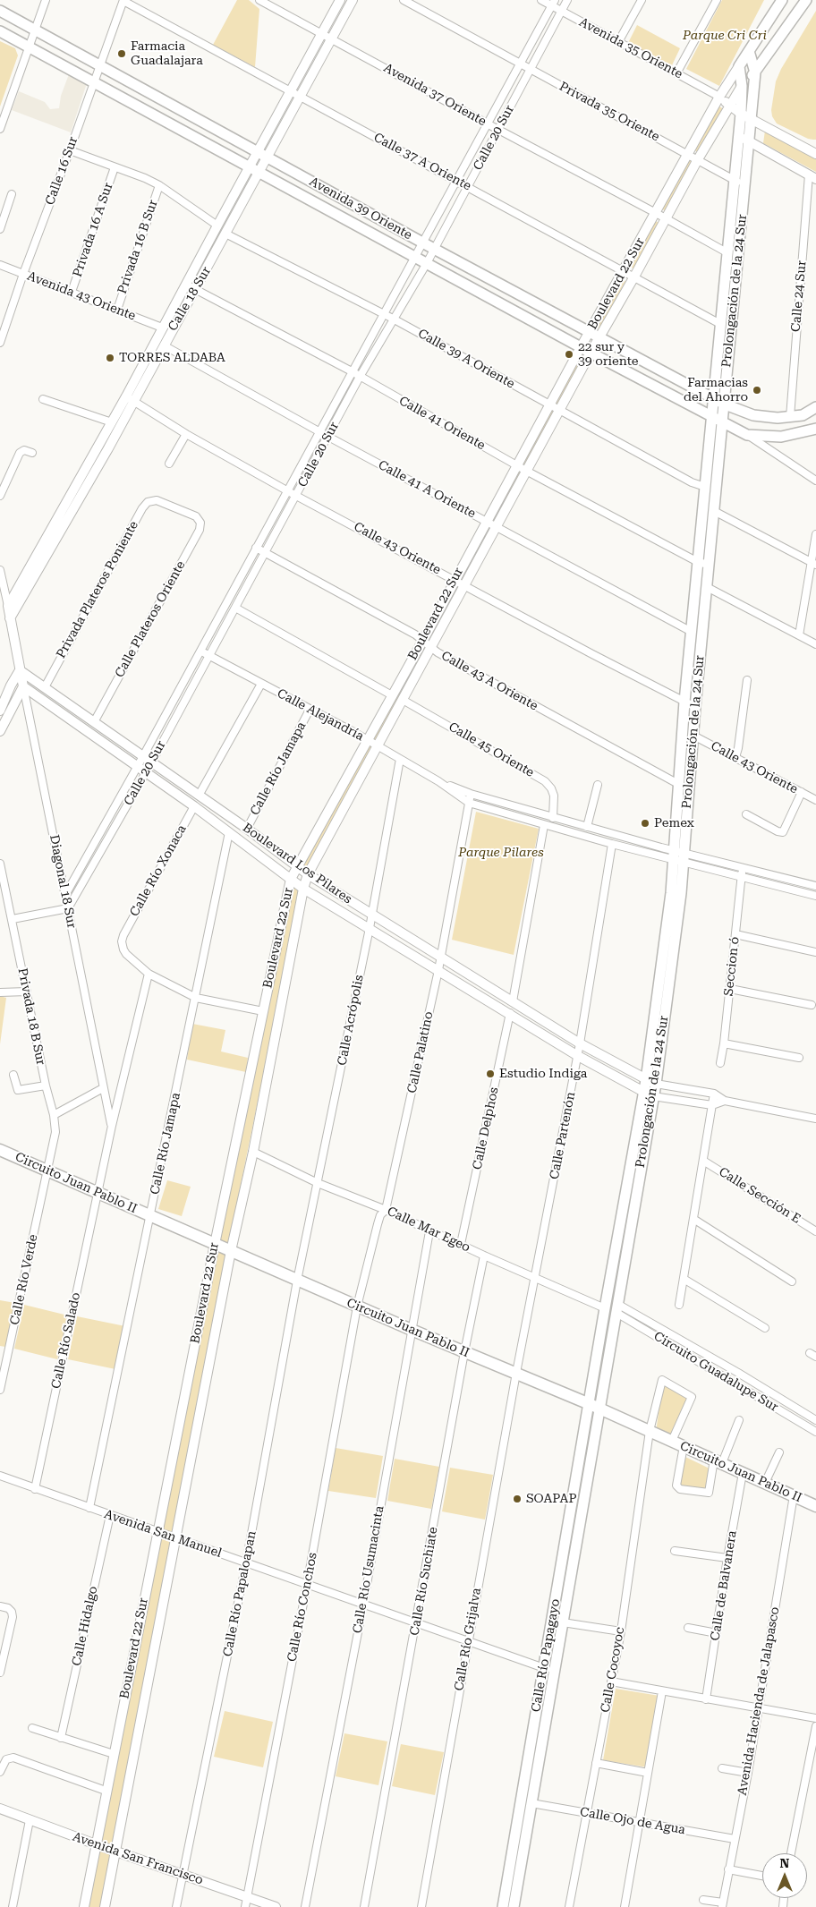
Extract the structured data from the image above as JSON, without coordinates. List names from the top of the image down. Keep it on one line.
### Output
{"streets":{"main road":["Avenida 39 Oriente","Boulevard 22 Sur","Prolongación de la 24 Sur","Circuito Juan Pablo II","Calle Río Papagayo"],"street":["Avenida 35 Oriente","Avenida 37 Oriente","Privada 35 Oriente","Calle 20 Sur","Calle 37 A Oriente","Calle 16 Sur","Privada 16 A Sur","Privada 16 B Sur","Avenida 43 Oriente","Calle 24 Sur","Calle 18 Sur","Calle 39 A Oriente","Calle 41 Oriente","Calle 41 A Oriente","Calle 43 Oriente","Privada Plateros Poniente","Calle Plateros Oriente","Calle 43 A Oriente","Calle Alejandría","Calle 45 Oriente","Calle Río Jamapa","Boulevard Los Pilares","Calle Río Xonaca","Diagonal 18 Sur","Seccion ó","Privada 18 B Sur","Calle Acrópolis","Calle Palatino","Calle Delphos","Calle Partenón","Calle Sección E","Calle Mar Egeo","Calle Río Verde","Calle Río Salado","Circuito Guadalupe Sur","Avenida San Manuel","Calle Río Usumacinta","Calle Río Suchiate","Calle de Balvanera","Calle Río Papaloapan","Calle Río Conchos","Calle Hidalgo","Calle Río Grijalva","Calle Cocoyoc","Avenida Hacienda de Jalapasco","Calle Ojo de Agua","Avenida San Francisco"]},"crossings":[["Avenida 35 Oriente","Calle 20 Sur"],["Avenida 35 Oriente","Boulevard 22 Sur"],["Avenida 37 Oriente","Calle 20 Sur"],["Avenida 37 Oriente","Boulevard 22 Sur"],["Avenida 37 Oriente","Prolongación de la 24 Sur"],["Avenida 37 Oriente","Calle 18 Sur"],["Privada 35 Oriente","Calle 20 Sur"],["Privada 35 Oriente","Boulevard 22 Sur"],["Privada 35 Oriente","Prolongación de la 24 Sur"],["Calle 20 Sur","Calle 37 A Oriente"],["Calle 20 Sur","Avenida 39 Oriente"],["Calle 20 Sur","Calle 39 A Oriente"],["Calle 20 Sur","Calle 41 Oriente"],["Calle 20 Sur","Calle 41 A Oriente"],["Calle 20 Sur","Calle 43 Oriente"],["Calle 20 Sur","Calle 43 A Oriente"],["Calle 20 Sur","Calle Alejandría"],["Calle 20 Sur","Boulevard Los Pilares"],["Calle 20 Sur","Diagonal 18 Sur"],["Calle 37 A Oriente","Calle 16 Sur"],["Calle 37 A Oriente","Boulevard 22 Sur"],["Calle 37 A Oriente","Prolongación de la 24 Sur"],["Calle 37 A Oriente","Calle 18 Sur"],["Calle 16 Sur","Avenida 39 Oriente"],["Calle 16 Sur","Avenida 43 Oriente"],["Avenida 39 Oriente","Boulevard 22 Sur"],["Avenida 39 Oriente","Prolongación de la 24 Sur"],["Avenida 39 Oriente","Calle 24 Sur"],["Avenida 39 Oriente","Calle 18 Sur"],["Privada 16 A Sur","Avenida 43 Oriente"],["Privada 16 B Sur","Avenida 43 Oriente"],["Boulevard 22 Sur","Prolongación de la 24 Sur"],["Boulevard 22 Sur","Calle 39 A Oriente"],["Boulevard 22 Sur","Calle 41 Oriente"],["Boulevard 22 Sur","Calle 41 A Oriente"],["Boulevard 22 Sur","Calle 43 Oriente"],["Boulevard 22 Sur","Calle 43 A Oriente"],["Boulevard 22 Sur","Calle Alejandría"],["Boulevard 22 Sur","Calle 45 Oriente"],["Boulevard 22 Sur","Boulevard Los Pilares"],["Boulevard 22 Sur","Circuito Juan Pablo II"],["Boulevard 22 Sur","Calle Mar Egeo"],["Boulevard 22 Sur","Avenida San Manuel"],["Boulevard 22 Sur","Avenida San Francisco"],["Prolongación de la 24 Sur","Calle 39 A Oriente"],["Prolongación de la 24 Sur","Calle 41 Oriente"],["Prolongación de la 24 Sur","Calle 41 A Oriente"],["Prolongación de la 24 Sur","Calle 43 Oriente"],["Prolongación de la 24 Sur","Calle 43 A Oriente"],["Prolongación de la 24 Sur","Calle Alejandría"],["Prolongación de la 24 Sur","Boulevard Los Pilares"],["Prolongación de la 24 Sur","Circuito Juan Pablo II"],["Prolongación de la 24 Sur","Calle Mar Egeo"],["Prolongación de la 24 Sur","Circuito Guadalupe Sur"],["Prolongación de la 24 Sur","Calle Río Papagayo"],["Avenida 43 Oriente","Calle 18 Sur"],["Calle 18 Sur","Calle 39 A Oriente"],["Calle 18 Sur","Calle 41 Oriente"],["Calle 18 Sur","Calle 41 A Oriente"],["Calle 18 Sur","Calle 43 Oriente"],["Calle 18 Sur","Diagonal 18 Sur"],["Privada Plateros Poniente","Calle Plateros Oriente"],["Privada Plateros Poniente","Boulevard Los Pilares"],["Calle Plateros Oriente","Boulevard Los Pilares"],["Calle Alejandría","Calle 45 Oriente"],["Calle Alejandría","Calle Río Jamapa"],["Calle Alejandría","Calle Acrópolis"],["Calle Alejandría","Calle Palatino"],["Calle Alejandría","Calle Partenón"],["Calle Río Jamapa","Boulevard Los Pilares"],["Calle Río Jamapa","Circuito Juan Pablo II"],["Calle Río Jamapa","Avenida San Manuel"],["Boulevard Los Pilares","Calle Río Xonaca"],["Boulevard Los Pilares","Diagonal 18 Sur"],["Boulevard Los Pilares","Calle Acrópolis"],["Boulevard Los Pilares","Calle Palatino"],["Boulevard Los Pilares","Calle Delphos"],["Boulevard Los Pilares","Calle Partenón"],["Diagonal 18 Sur","Circuito Juan Pablo II"],["Diagonal 18 Sur","Calle Río Salado"],["Privada 18 B Sur","Circuito Juan Pablo II"],["Privada 18 B Sur","Calle Río Verde"],["Calle Acrópolis","Circuito Juan Pablo II"],["Calle Acrópolis","Calle Mar Egeo"],["Calle Acrópolis","Calle Río Papaloapan"],["Calle Palatino","Circuito Juan Pablo II"],["Calle Palatino","Calle Mar Egeo"],["Calle Palatino","Calle Río Conchos"],["Calle Delphos","Calle Mar Egeo"],["Calle Partenón","Circuito Juan Pablo II"],["Calle Partenón","Calle Mar Egeo"],["Calle Partenón","Calle Río Grijalva"],["Circuito Juan Pablo II","Calle Río Verde"],["Circuito Juan Pablo II","Calle Río Salado"],["Circuito Juan Pablo II","Calle Río Usumacinta"],["Circuito Juan Pablo II","Calle Río Suchiate"],["Circuito Juan Pablo II","Calle de Balvanera"],["Circuito Juan Pablo II","Calle Río Papaloapan"],["Circuito Juan Pablo II","Calle Río Conchos"],["Circuito Juan Pablo II","Calle Río Grijalva"],["Circuito Juan Pablo II","Calle Río Papagayo"],["Circuito Juan Pablo II","Calle Cocoyoc"],["Circuito Juan Pablo II","Avenida Hacienda de Jalapasco"],["Calle Mar Egeo","Calle Río Usumacinta"],["Calle Mar Egeo","Calle Río Suchiate"],["Calle Río Salado","Avenida San Manuel"],["Avenida San Manuel","Calle Río Usumacinta"],["Avenida San Manuel","Calle Río Suchiate"],["Avenida San Manuel","Calle Río Papaloapan"],["Avenida San Manuel","Calle Río Conchos"],["Avenida San Manuel","Calle Hidalgo"],["Avenida San Manuel","Calle Río Grijalva"],["Avenida San Manuel","Calle Río Papagayo"],["Calle Río Papaloapan","Avenida San Francisco"],["Calle Río Conchos","Avenida San Francisco"],["Calle Río Papagayo","Calle Ojo de Agua"],["Calle Cocoyoc","Calle Ojo de Agua"],["Avenida Hacienda de Jalapasco","Calle Ojo de Agua"]],"parks":["Parque Cri Cri","Parque Pilares"],"places":["Farmacia Guadalajara","22 sur y 39 oriente","TORRES ALDABA","Farmacias del Ahorro","Pemex","Estudio Indiga","SOAPAP"],"north":"top"}
